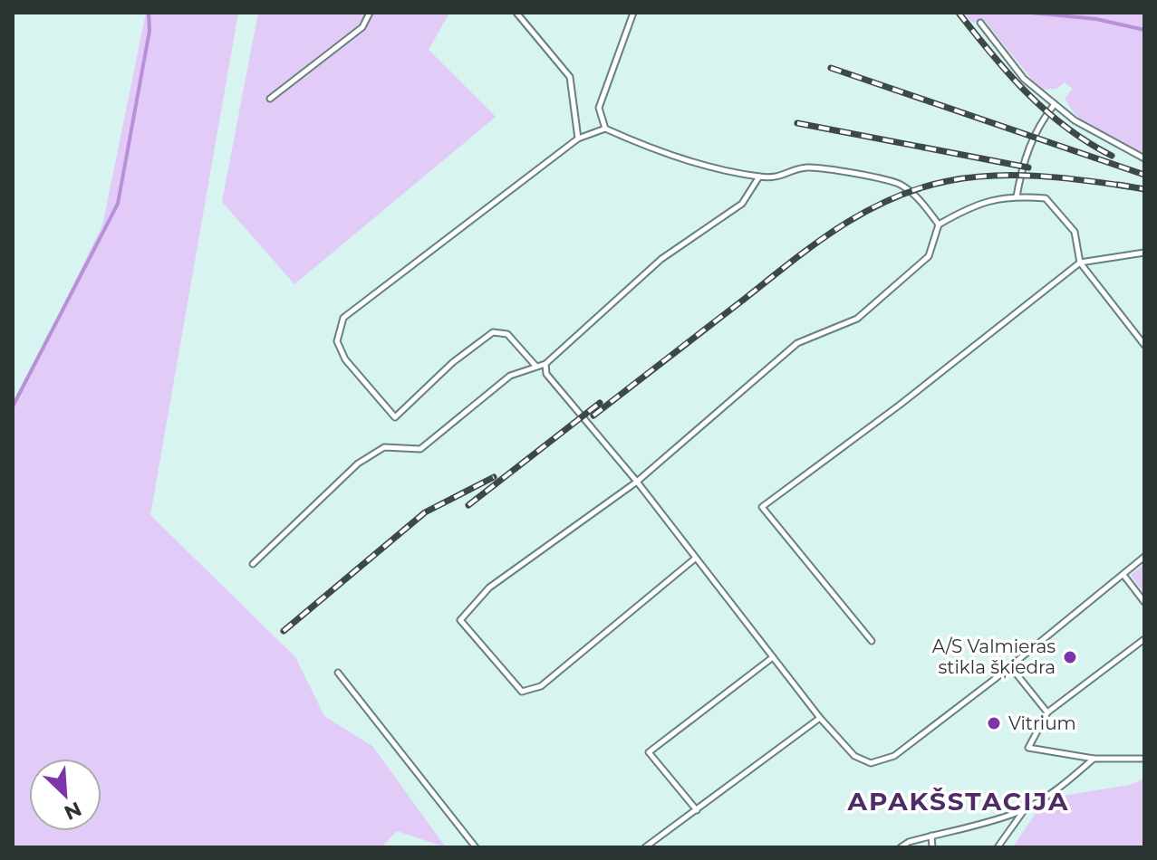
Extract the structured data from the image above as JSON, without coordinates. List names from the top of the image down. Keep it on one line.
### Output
{"districts":["APAKŠSTACIJA"],"places":["A/S Valmieras stikla šķiedra","Vitrium"],"north":"bottom right"}
